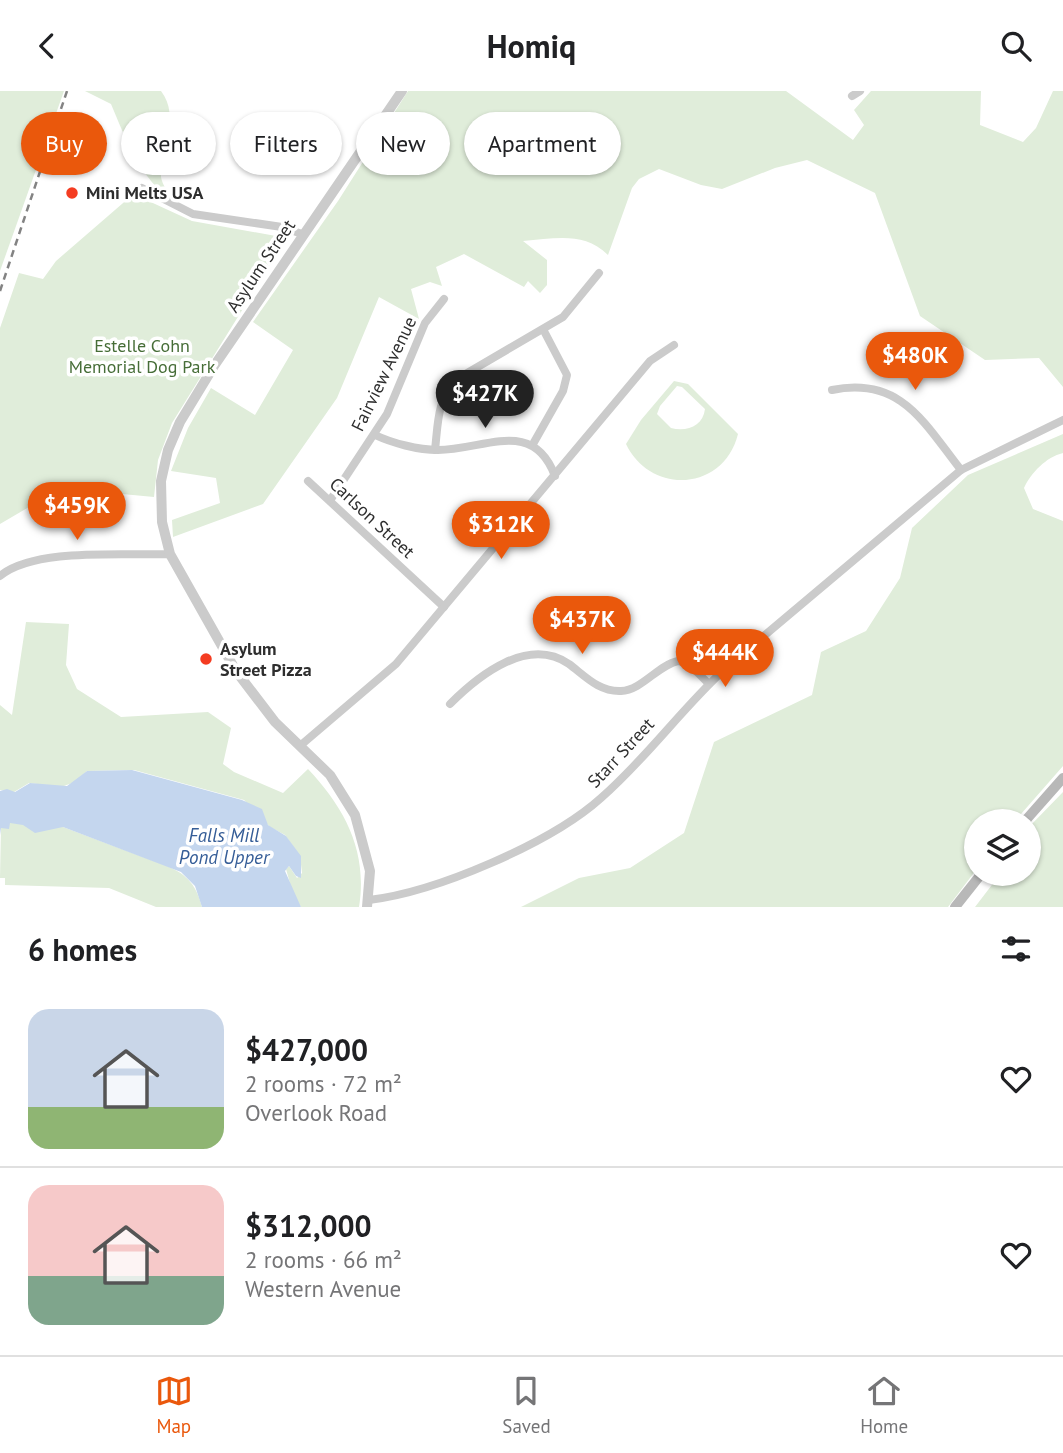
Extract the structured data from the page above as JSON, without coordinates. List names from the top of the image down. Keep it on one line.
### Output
{"streets":{"street":["Asylum Street","Fairview Avenue","Carlson Street","Starr Street"]},"crossings":[["Asylum Street","Starr Street"],["Fairview Avenue","Carlson Street"]],"water":["Falls Mill Pond Upper"],"parks":["Estelle Cohn Memorial Dog Park"],"places":["Mini Melts USA","Asylum Street Pizza"],"page":{"header":"Homiq","chip":["Buy","Rent","Filters","New","Apartment"],"price":["$480K","$427K","$459K","$312K","$437K","$444K"],"heading":"6 homes","list":[{"name":"$427,000","note":"2 rooms · 72 m² · Overlook Road"},{"name":"$312,000","note":"2 rooms · 66 m² · Western Avenue"}],"tabs":["Map","Saved","Home"]}}
